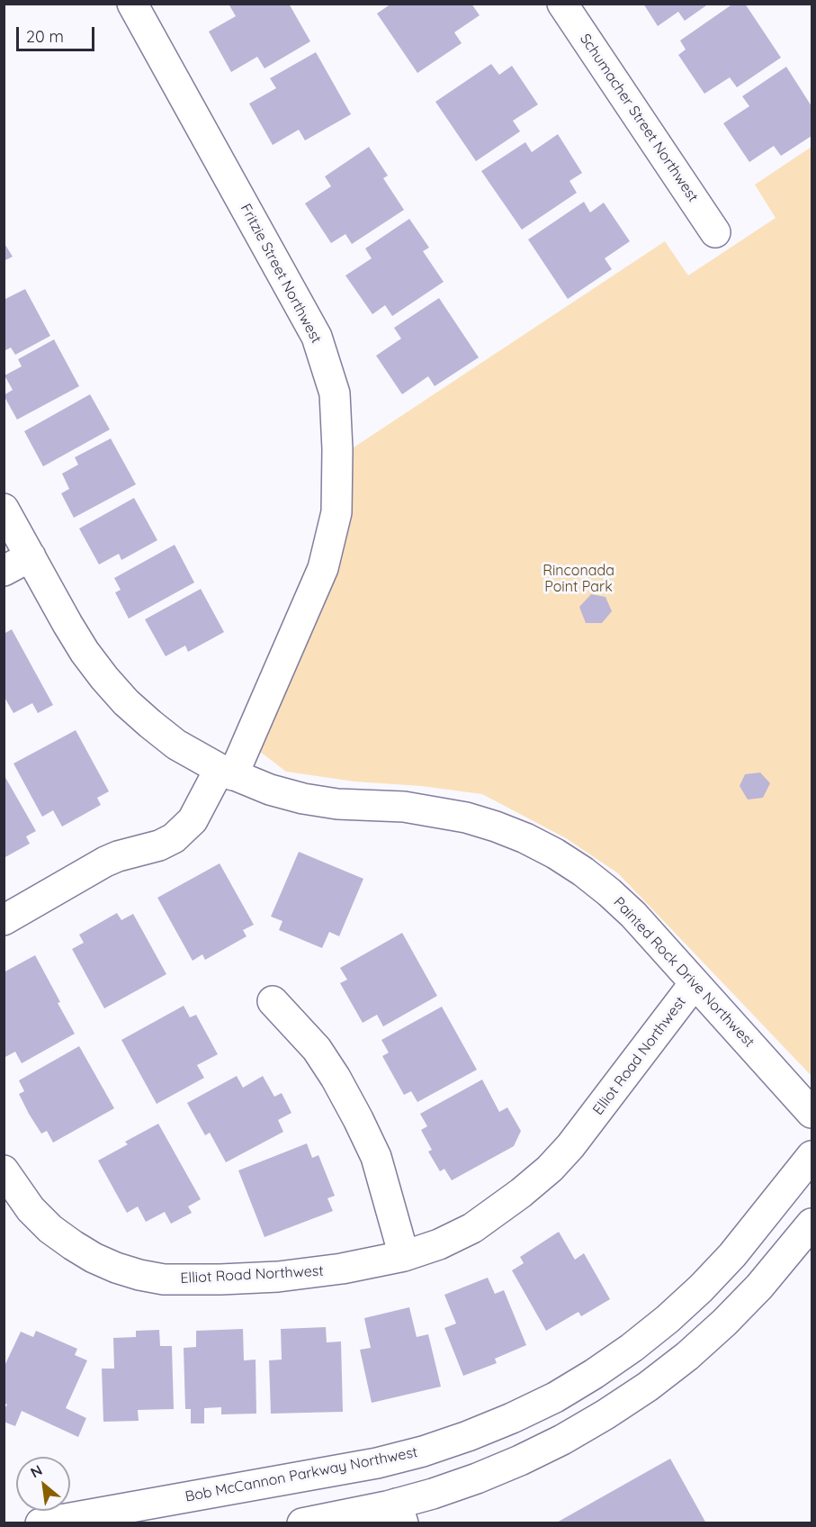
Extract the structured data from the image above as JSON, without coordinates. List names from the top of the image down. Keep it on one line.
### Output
{"streets":{"street":["Schumacher Street Northwest","Fritzie Street Northwest","Painted Rock Drive Northwest","Elliot Road Northwest","Bob McCannon Parkway Northwest"]},"crossings":[["Fritzie Street Northwest","Painted Rock Drive Northwest"],["Painted Rock Drive Northwest","Elliot Road Northwest"]],"parks":["Rinconada Point Park"],"scale_bar":"20 m","north":"top left"}
